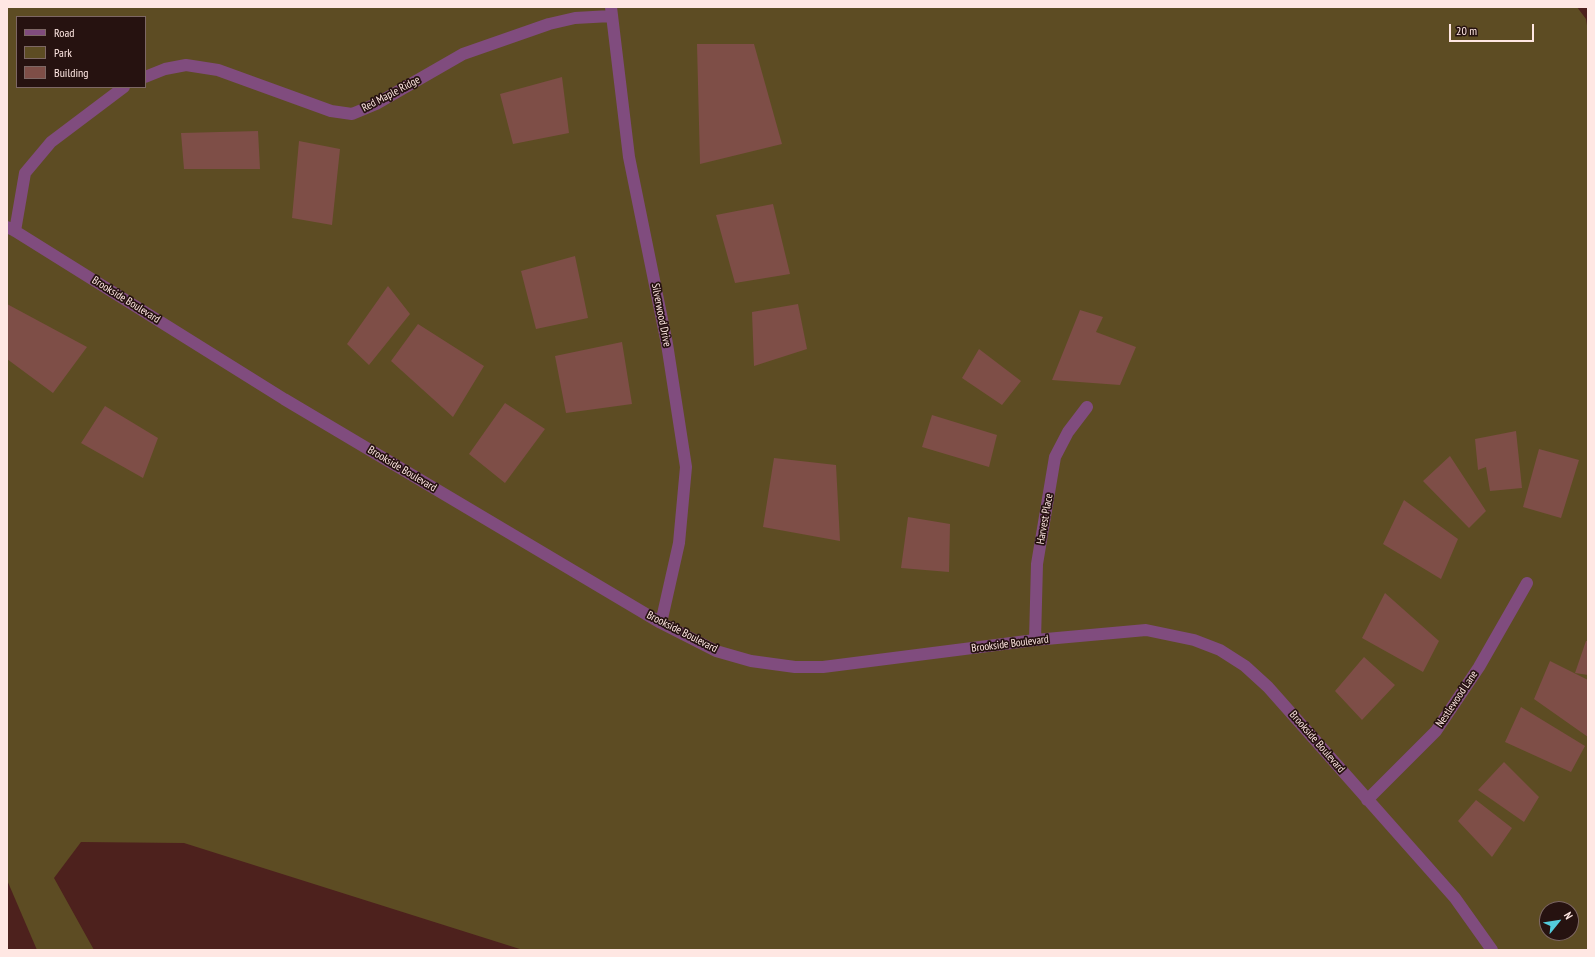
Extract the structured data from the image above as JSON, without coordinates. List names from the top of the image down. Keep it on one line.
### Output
{"streets":{"street":["Red Maple Ridge","Brookside Boulevard","Silverwood Drive","Harvest Place","Nestlewood Lane"]},"crossings":[["Red Maple Ridge","Silverwood Drive"],["Brookside Boulevard","Silverwood Drive"],["Brookside Boulevard","Harvest Place"],["Brookside Boulevard","Nestlewood Lane"]],"legend":["Road","Park","Building"],"scale_bar":"20 m","north":"top right"}
